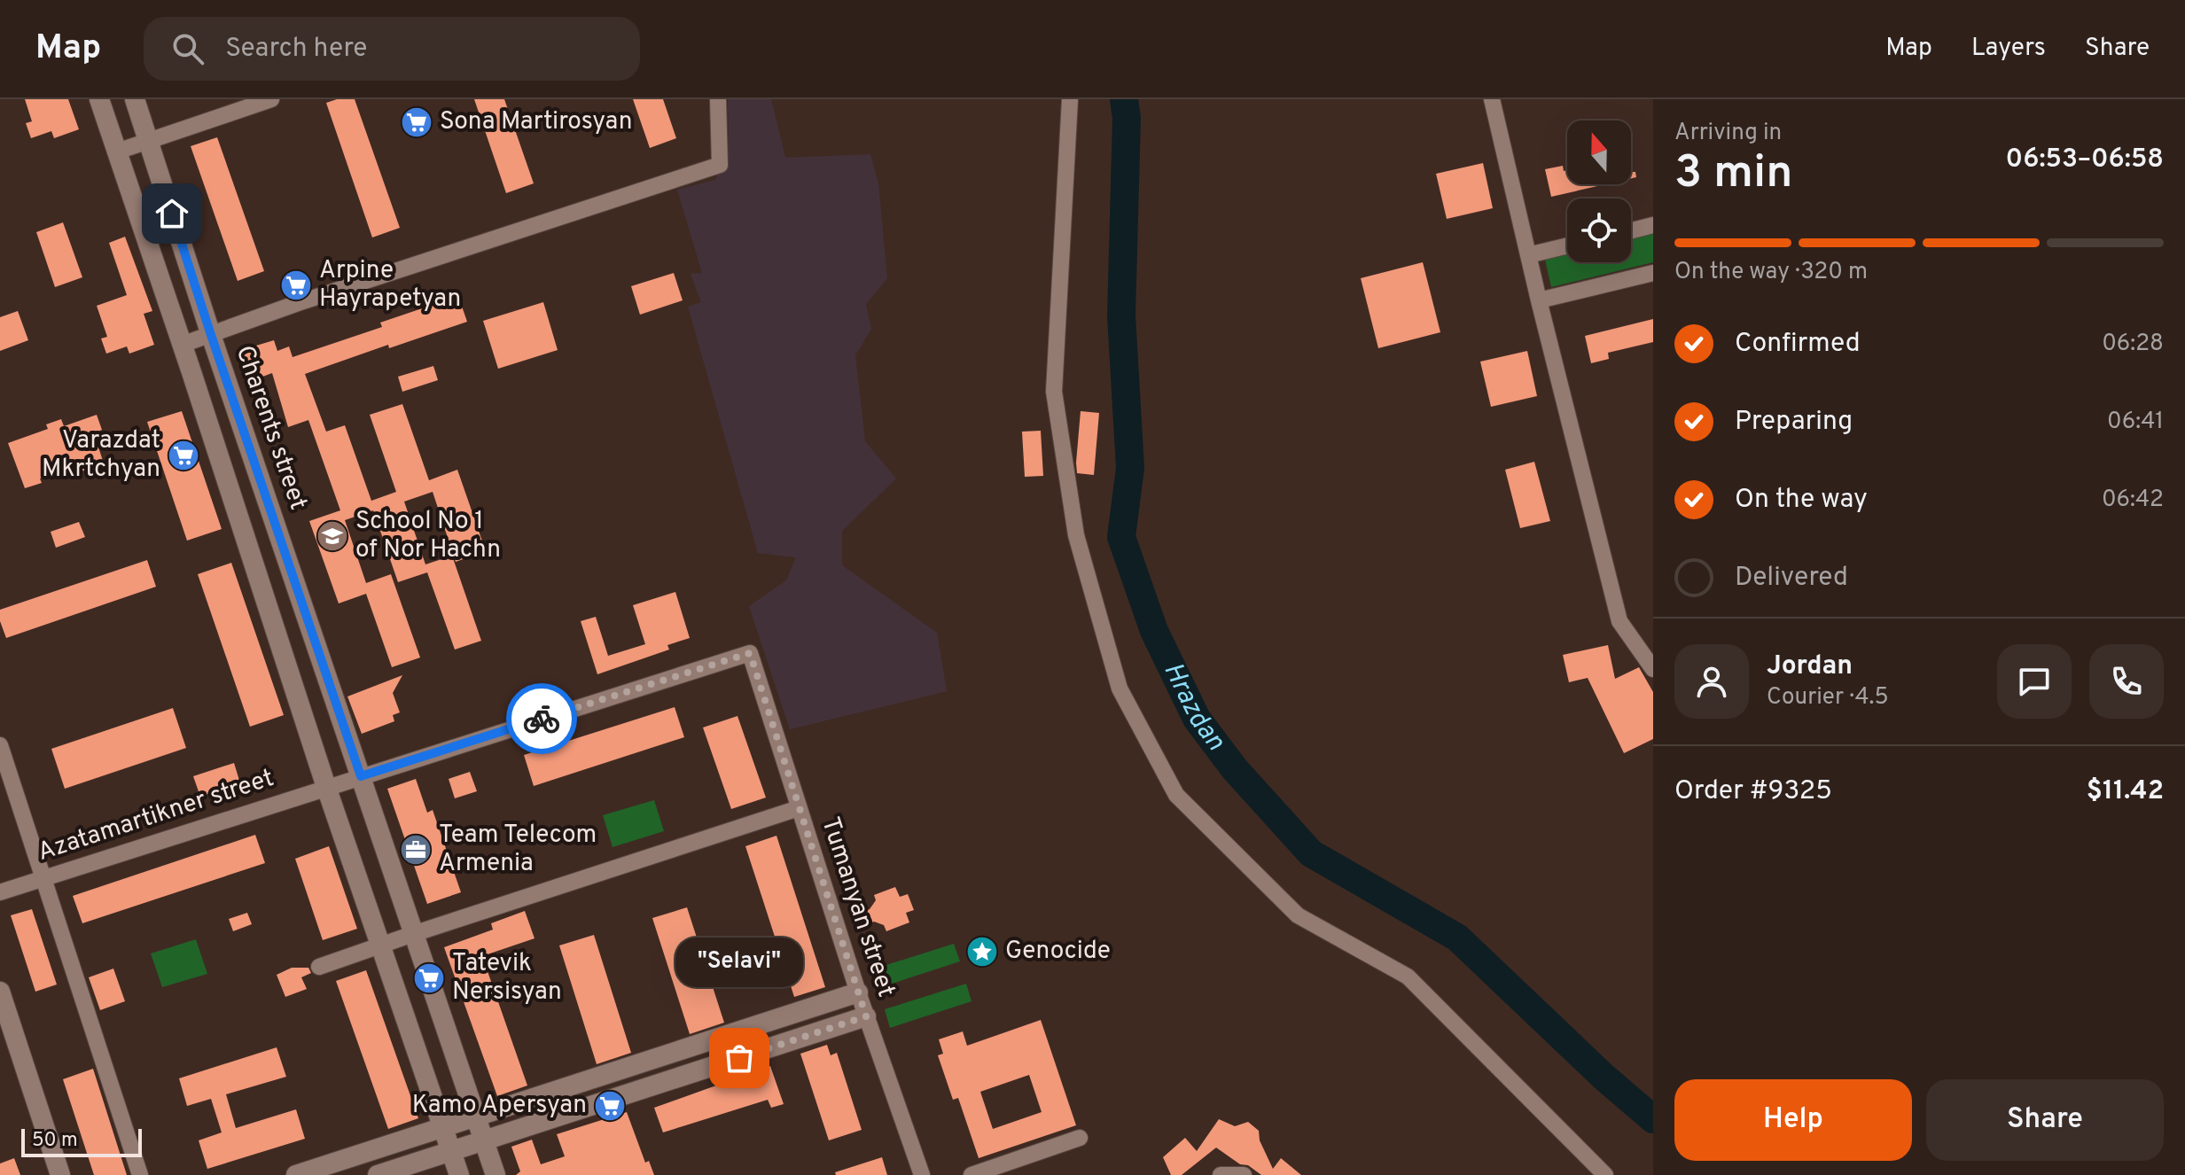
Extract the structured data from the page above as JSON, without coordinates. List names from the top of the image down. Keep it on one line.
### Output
{"streets":{"street":["Charents street","Azatamartikner street","Tumanyan street"]},"crossings":[["Charents street","Azatamartikner street"],["Azatamartikner street","Tumanyan street"]],"water":["Hrazdan"],"places":{"supermarket":["Sona Martirosyan","Arpine Hayrapetyan","Varazdat Mkrtchyan","Tatevik Nersisyan","Kamo Apersyan"],"school or university":["School No 1 of Nor Hachn"],"office":["Team Telecom Armenia"],"place":["Genocide"],"other":["\"Selavi\""]},"scale_bar":"50 m","north":"top","page":{"header":"Map","search":"Search here","nav":["Map","Layers","Share"],"heading":["3 min","Arriving in","06:53–06:58"],"panel":["Jordan","Courier · 4.5","Order #9325","$11.42"],"bar":"On the way · 320 m","list":[["Confirmed","06:28"],["Preparing","06:41"],["On the way","06:42"],"Delivered"],"bubble":"\"Selavi\"","buttons":["Help","Share"],"scale":"50 m"}}
